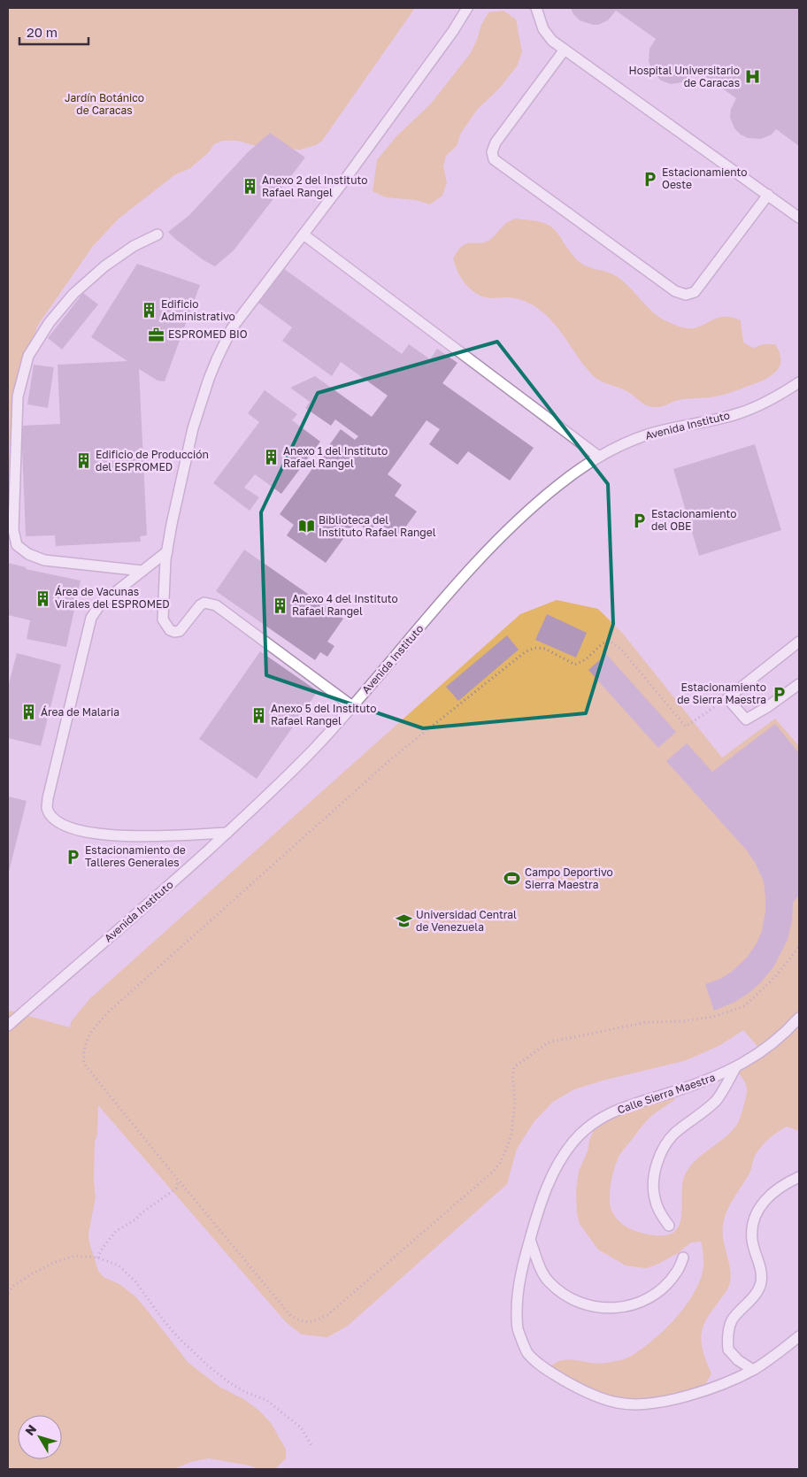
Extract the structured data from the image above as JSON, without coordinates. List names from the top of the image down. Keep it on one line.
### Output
{"streets":{"lane":["Avenida Instituto","Calle Sierra Maestra"]},"parks":["Jardín Botánico de Caracas"],"places":{"hospital":["Hospital Universitario de Caracas"],"parking":["Estacionamiento Oeste","Estacionamiento del OBE","Estacionamiento de Sierra Maestra","Estacionamiento de Talleres Generales"],"building":["Anexo 2 del Instituto Rafael Rangel","Edificio Administrativo","Anexo 1 del Instituto Rafael Rangel","Edificio de Producción del ESPROMED","Área de Vacunas Virales del ESPROMED","Anexo 4 del Instituto Rafael Rangel","Área de Malaria","Anexo 5 del Instituto Rafael Rangel"],"office":["ESPROMED BIO"],"library":["Biblioteca del Instituto Rafael Rangel"],"sports":["Campo Deportivo Sierra Maestra"],"school or university":["Universidad Central de Venezuela"]},"scale_bar":"20 m","north":"top left"}
